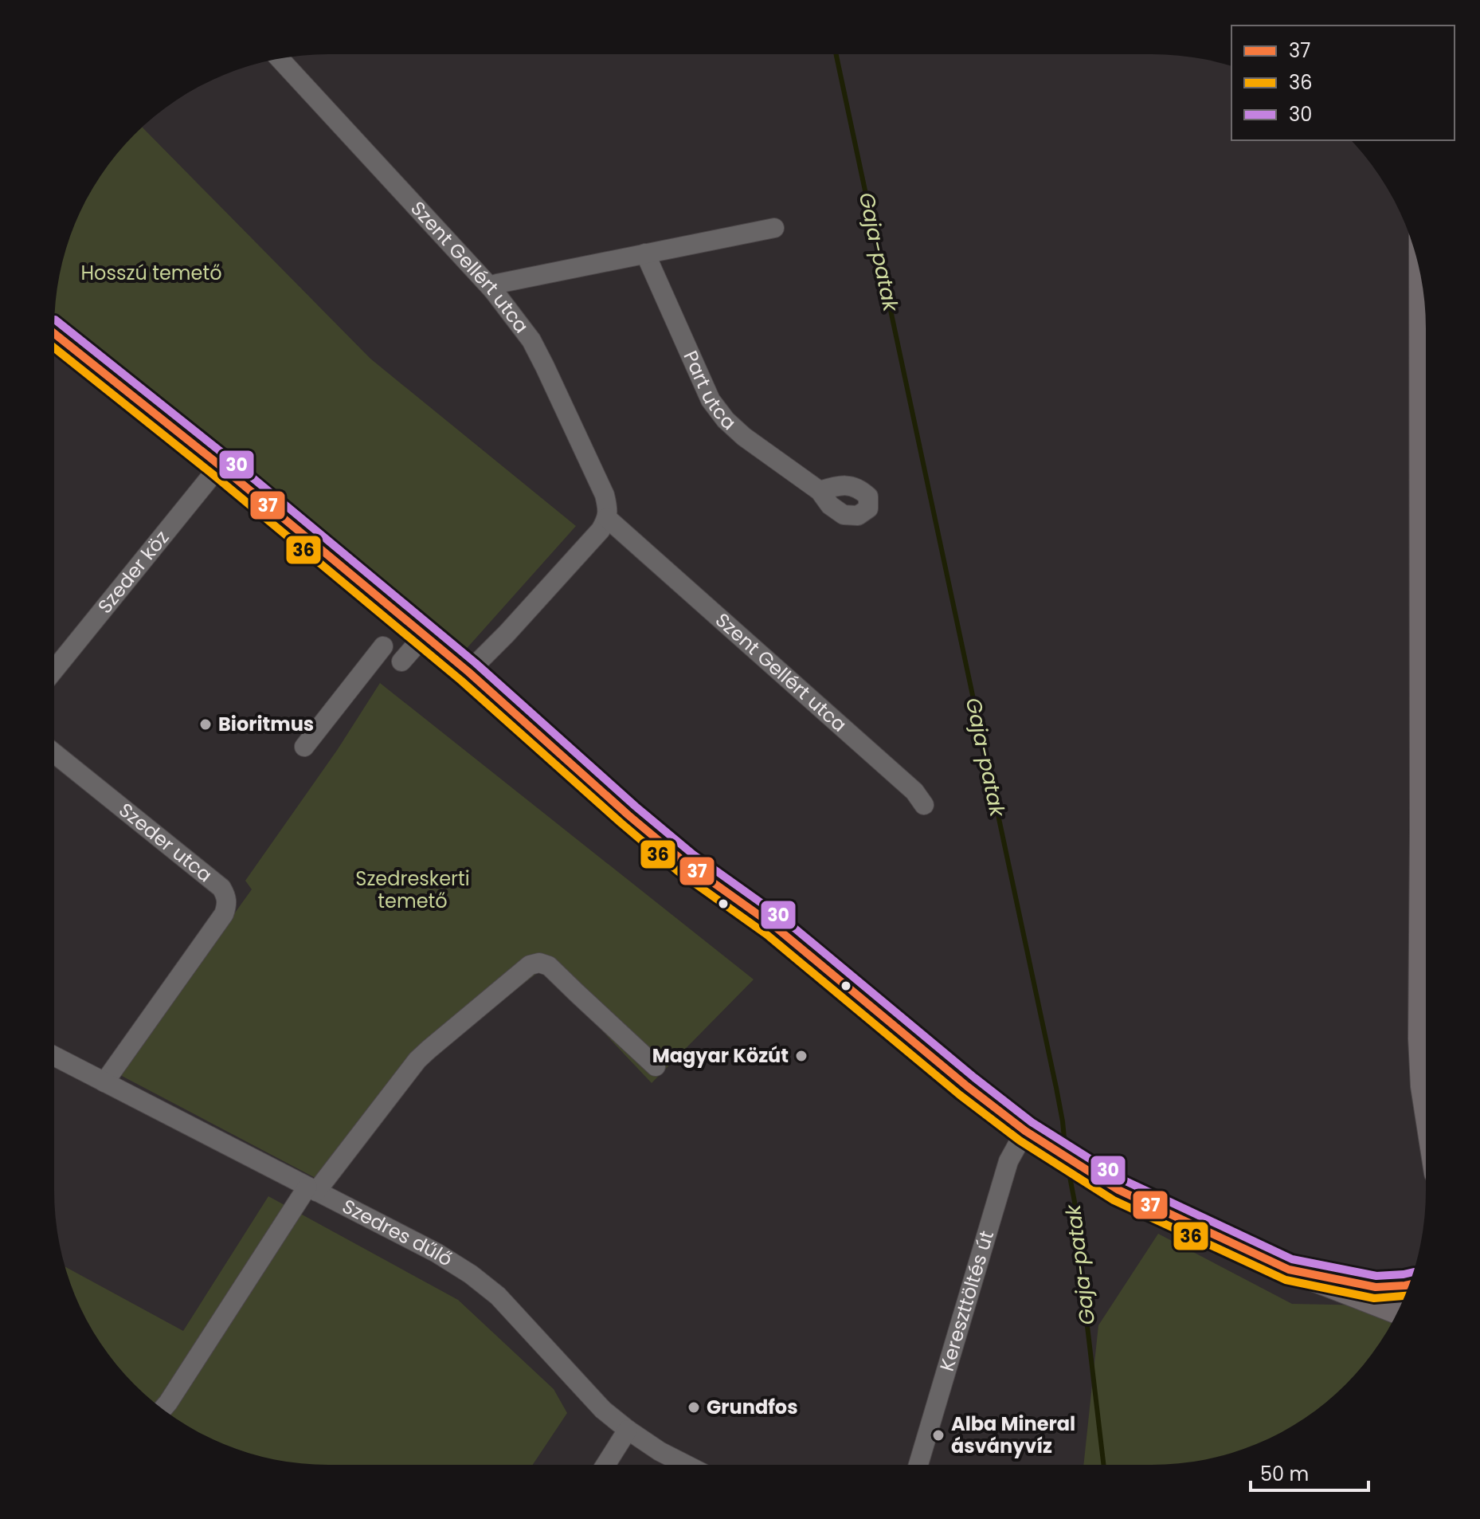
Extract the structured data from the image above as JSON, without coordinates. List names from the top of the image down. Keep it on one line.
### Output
{"streets":{"street":["Szent Gellért utca","Part utca","Szeder köz","Szeder utca","Szedres dűlő","Kereszttöltés út"]},"crossings":[["Szeder utca","Szedres dűlő"]],"water":["Gaja-patak"],"parks":["Hosszú temető","Szedreskerti temető"],"places":["Bioritmus","Magyar Közút","Grundfos","Alba Mineral ásványvíz"],"lines":["transit line 30","transit line 37","transit line 36"],"legend":["37","36","30"],"scale_bar":"50 m"}
